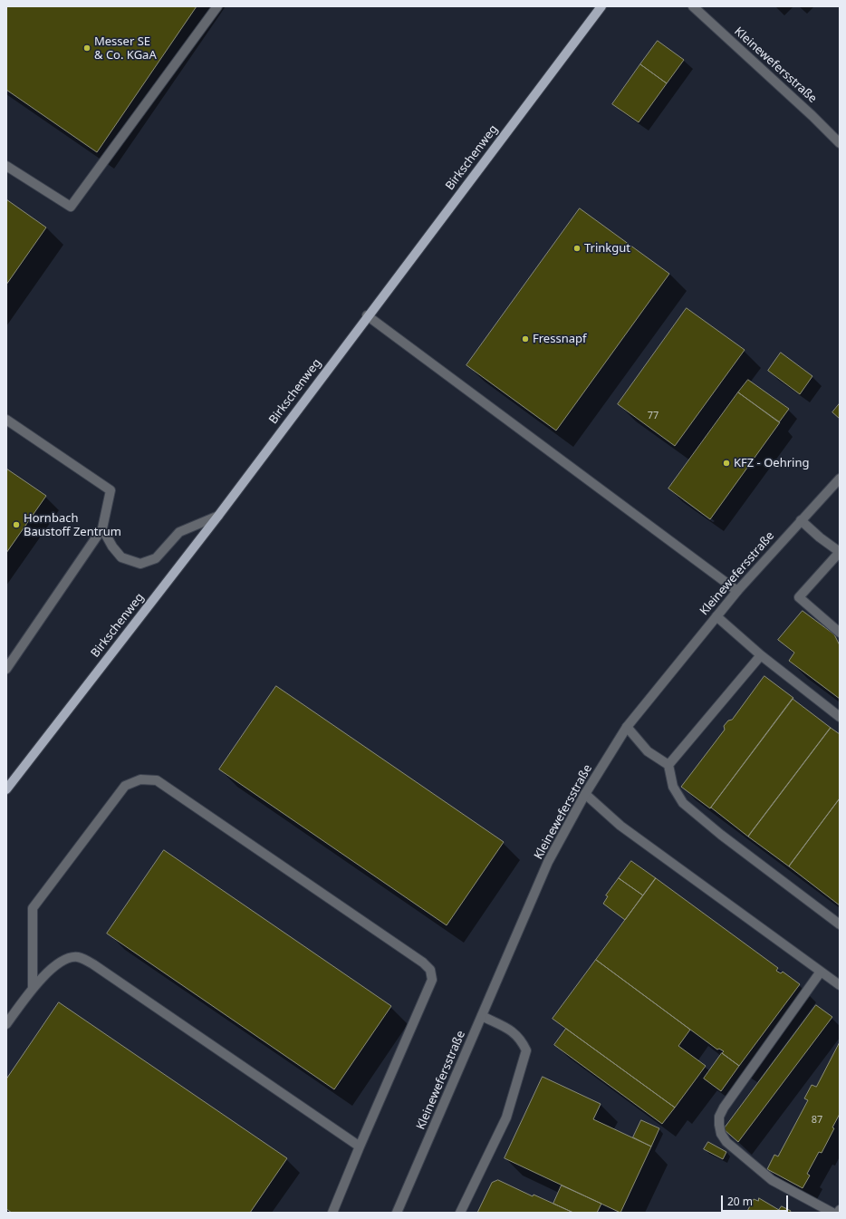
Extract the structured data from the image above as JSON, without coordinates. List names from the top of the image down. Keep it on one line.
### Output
{"streets":{"main road":["Birkschenweg"],"street":["Kleinewefersstraße"]},"places":["Messer SE & Co. KGaA","Trinkgut","Fressnapf","KFZ - Oehring","Hornbach Baustoff Zentrum"],"house_numbers":["77","87"],"scale_bar":"20 m"}
